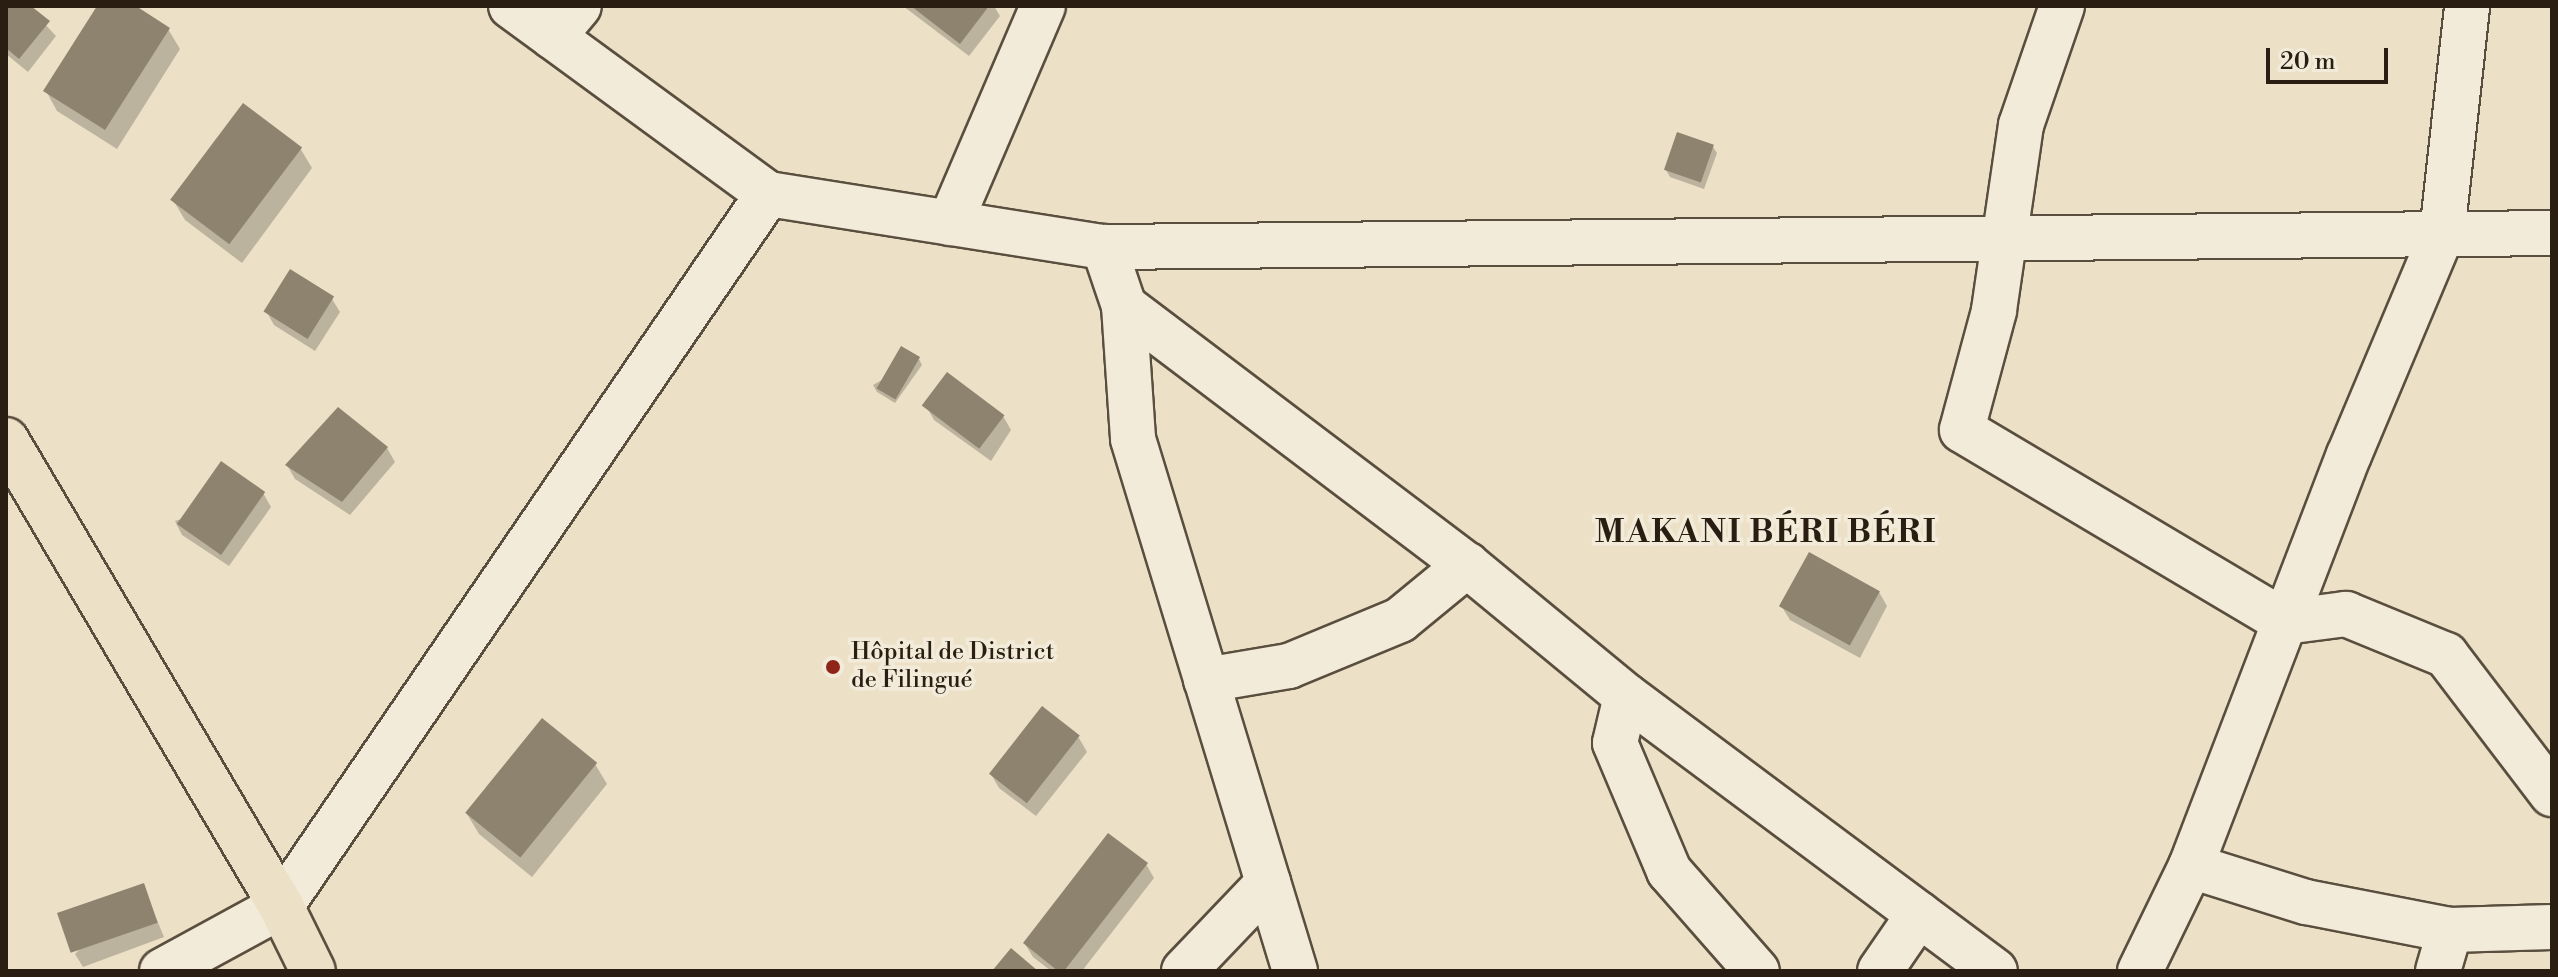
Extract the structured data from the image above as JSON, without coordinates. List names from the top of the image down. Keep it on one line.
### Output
{"districts":["MAKANI BÉRI BÉRI"],"places":["Hôpital de District de Filingué"],"scale_bar":"20 m"}
